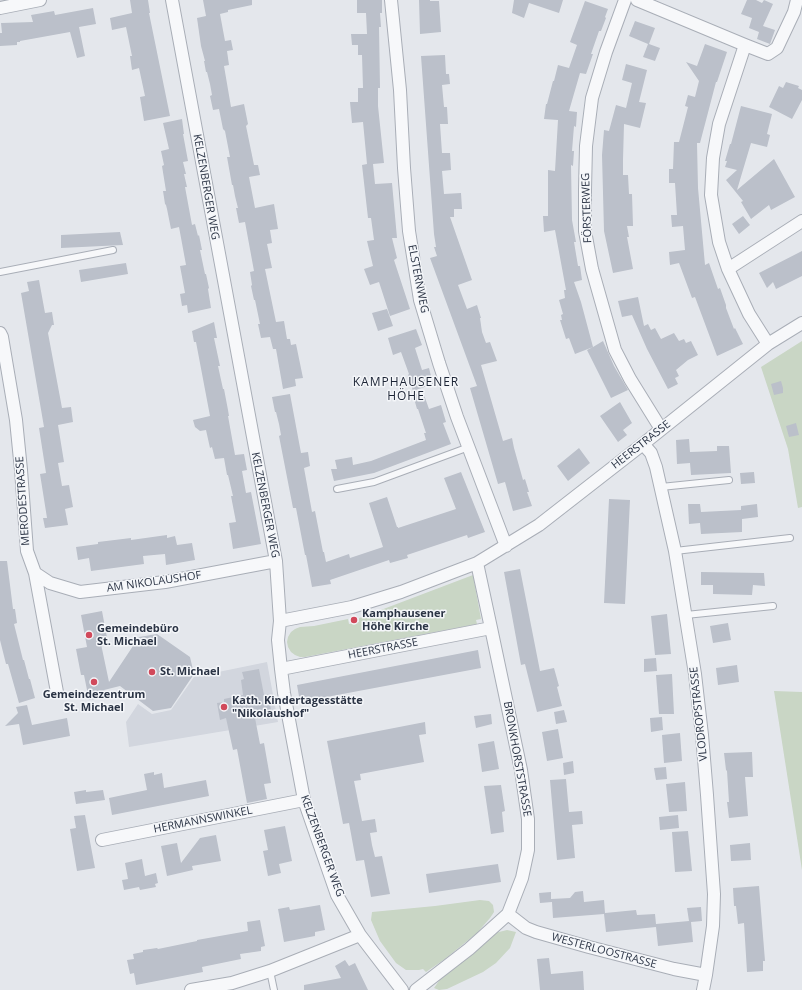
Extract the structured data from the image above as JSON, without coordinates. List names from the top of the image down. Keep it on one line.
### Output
{"streets":{"street":["KELZENBERGER WEG","FÖRSTERWEG","ELSTERNWEG","HEERSTRASSE","MERODESTRASSE","AM NIKOLAUSHOF","VLODROPSTRASSE","BRONKHORSTSTRASSE","HERMANNSWINKEL","WESTERLOOSTRASSE"]},"crossings":[["KELZENBERGER WEG","HEERSTRASSE"],["KELZENBERGER WEG","AM NIKOLAUSHOF"],["KELZENBERGER WEG","HERMANNSWINKEL"],["FÖRSTERWEG","HEERSTRASSE"],["ELSTERNWEG","HEERSTRASSE"],["HEERSTRASSE","VLODROPSTRASSE"],["HEERSTRASSE","BRONKHORSTSTRASSE"],["MERODESTRASSE","AM NIKOLAUSHOF"],["VLODROPSTRASSE","WESTERLOOSTRASSE"],["BRONKHORSTSTRASSE","WESTERLOOSTRASSE"]],"districts":["KAMPHAUSENER HÖHE"],"places":["Kamphausener Höhe Kirche","Gemeindebüro St. Michael","St. Michael","Gemeindezentrum St. Michael","Kath. Kindertagesstätte \"Nikolaushof\""]}
